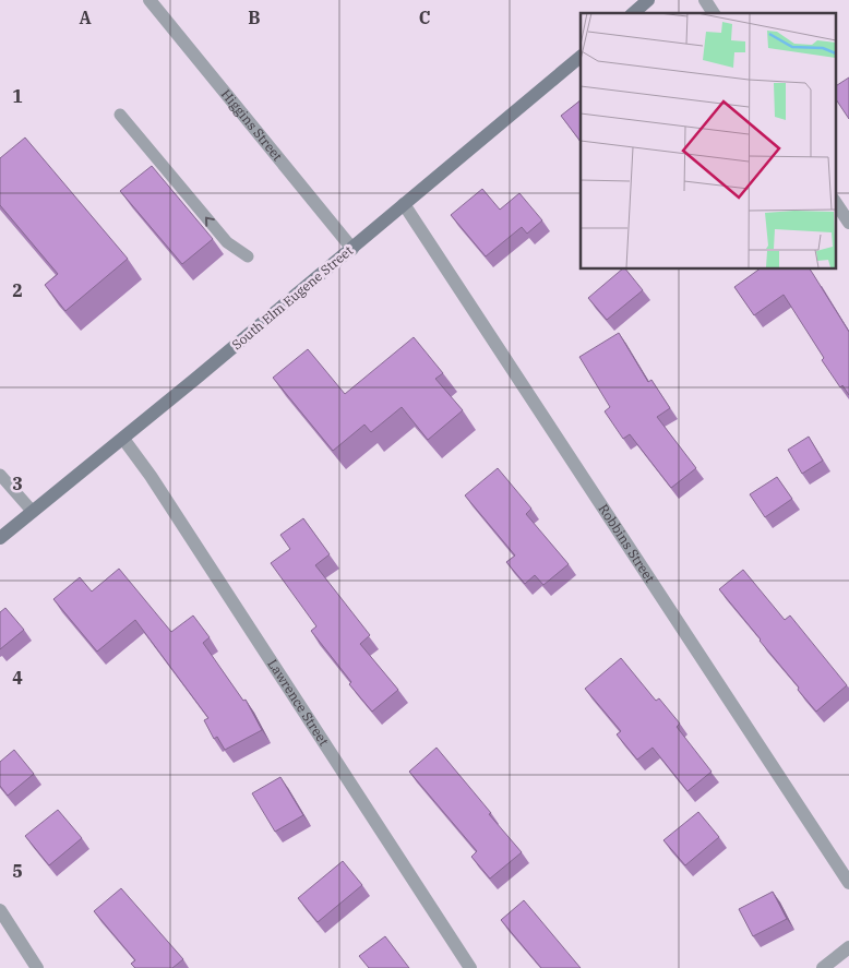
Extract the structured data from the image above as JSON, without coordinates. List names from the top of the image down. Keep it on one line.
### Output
{"streets":{"main road":["South Elm Eugene Street"],"street":["Higgins Street","Robbins Street","Lawrence Street"]},"crossings":[["Higgins Street","South Elm Eugene Street"],["South Elm Eugene Street","Robbins Street"],["South Elm Eugene Street","Lawrence Street"]],"grid":{"columns":["A","B","C"],"rows":["1","2","3","4","5"]}}
